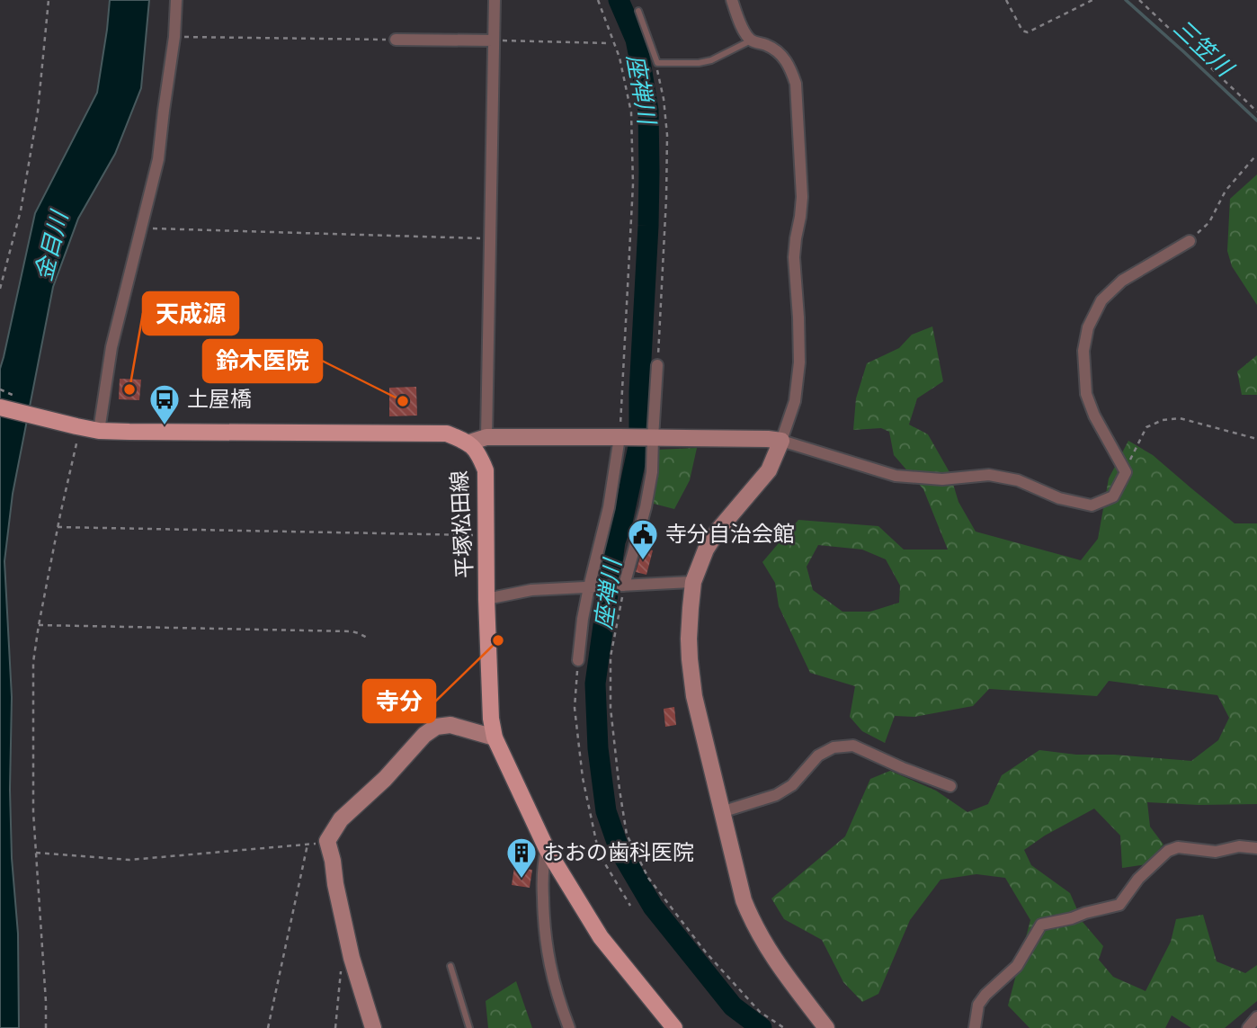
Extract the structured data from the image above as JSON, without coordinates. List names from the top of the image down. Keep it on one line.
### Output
{"streets":{"main road":["平塚松田線"]},"water":["三笠川","座禅川","金目川"],"places":{"other":["天成源","鈴木医院","寺分"],"bus stop":["土屋橋"],"public building":["寺分自治会館"],"building":["おおの歯科医院"]}}
